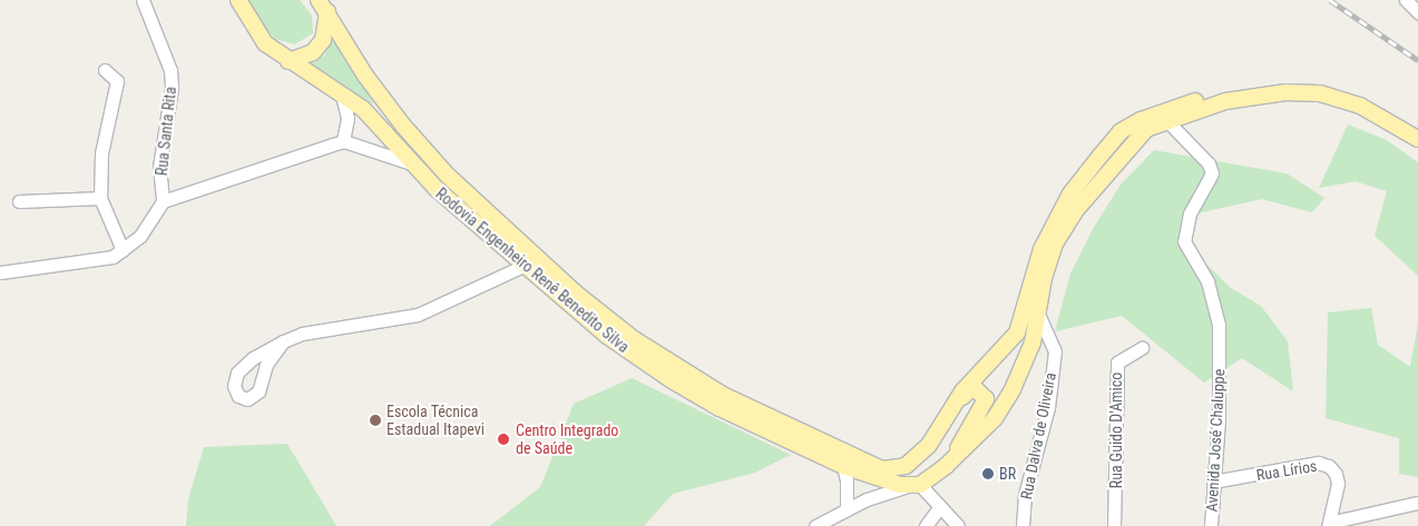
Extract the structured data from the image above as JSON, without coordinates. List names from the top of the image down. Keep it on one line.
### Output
{"streets":{"main road":["Rodovia Engenheiro Renê Benedito Silva"],"street":["Rua Santa Rita","Rua Guido D'Amico","Rua Dalva de Oliveira","Avenida José Chaluppe","Rua Lírios"]},"crossings":[["Avenida José Chaluppe","Rua Lírios"]],"places":["Escola Técnica Estadual Itapevi","Centro Integrado de Saúde","BR"]}
